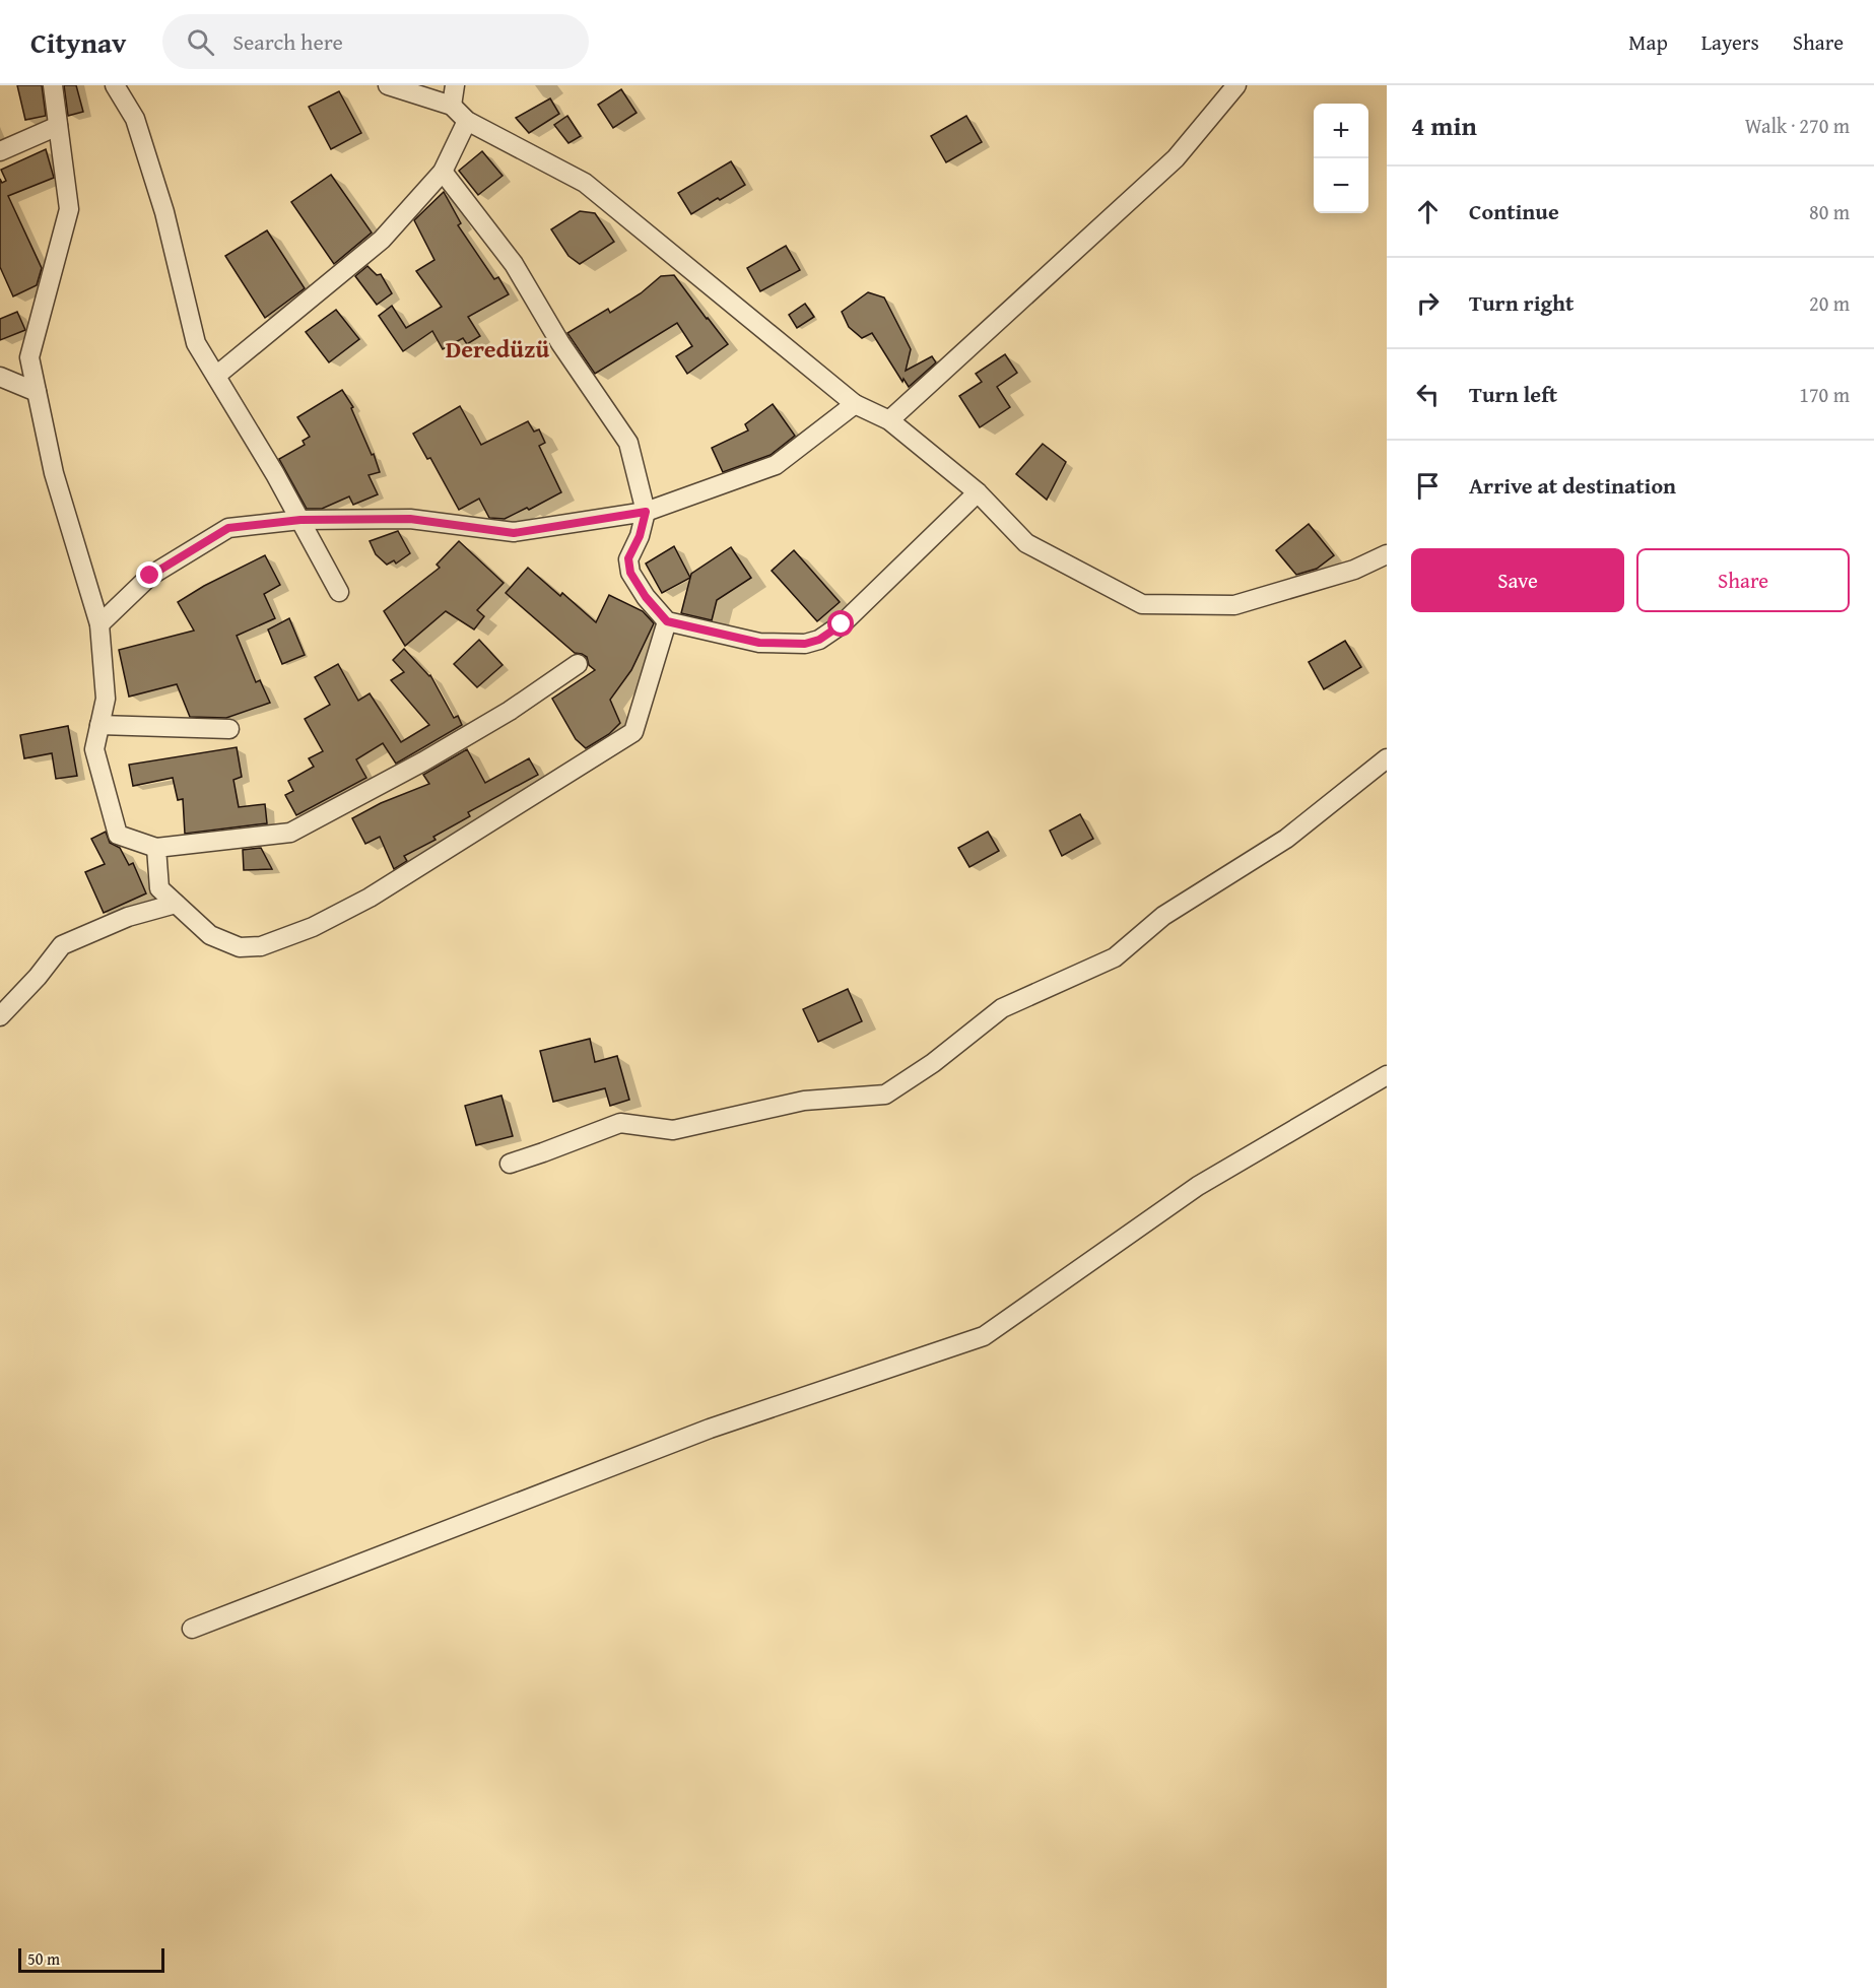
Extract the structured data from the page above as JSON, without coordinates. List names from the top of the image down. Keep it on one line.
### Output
{"districts":["Deredüzü"],"scale_bar":"50 m","page":{"header":"Citynav","search":"Search here","nav":["Map","Layers","Share"],"heading":["4 min","Walk · 270 m"],"map_buttons":["+","−"],"list":[["Continue","80 m"],["Turn right","20 m"],["Turn left","170 m"],"Arrive at destination"],"buttons":["Save","Share"],"scale":"50 m"}}
